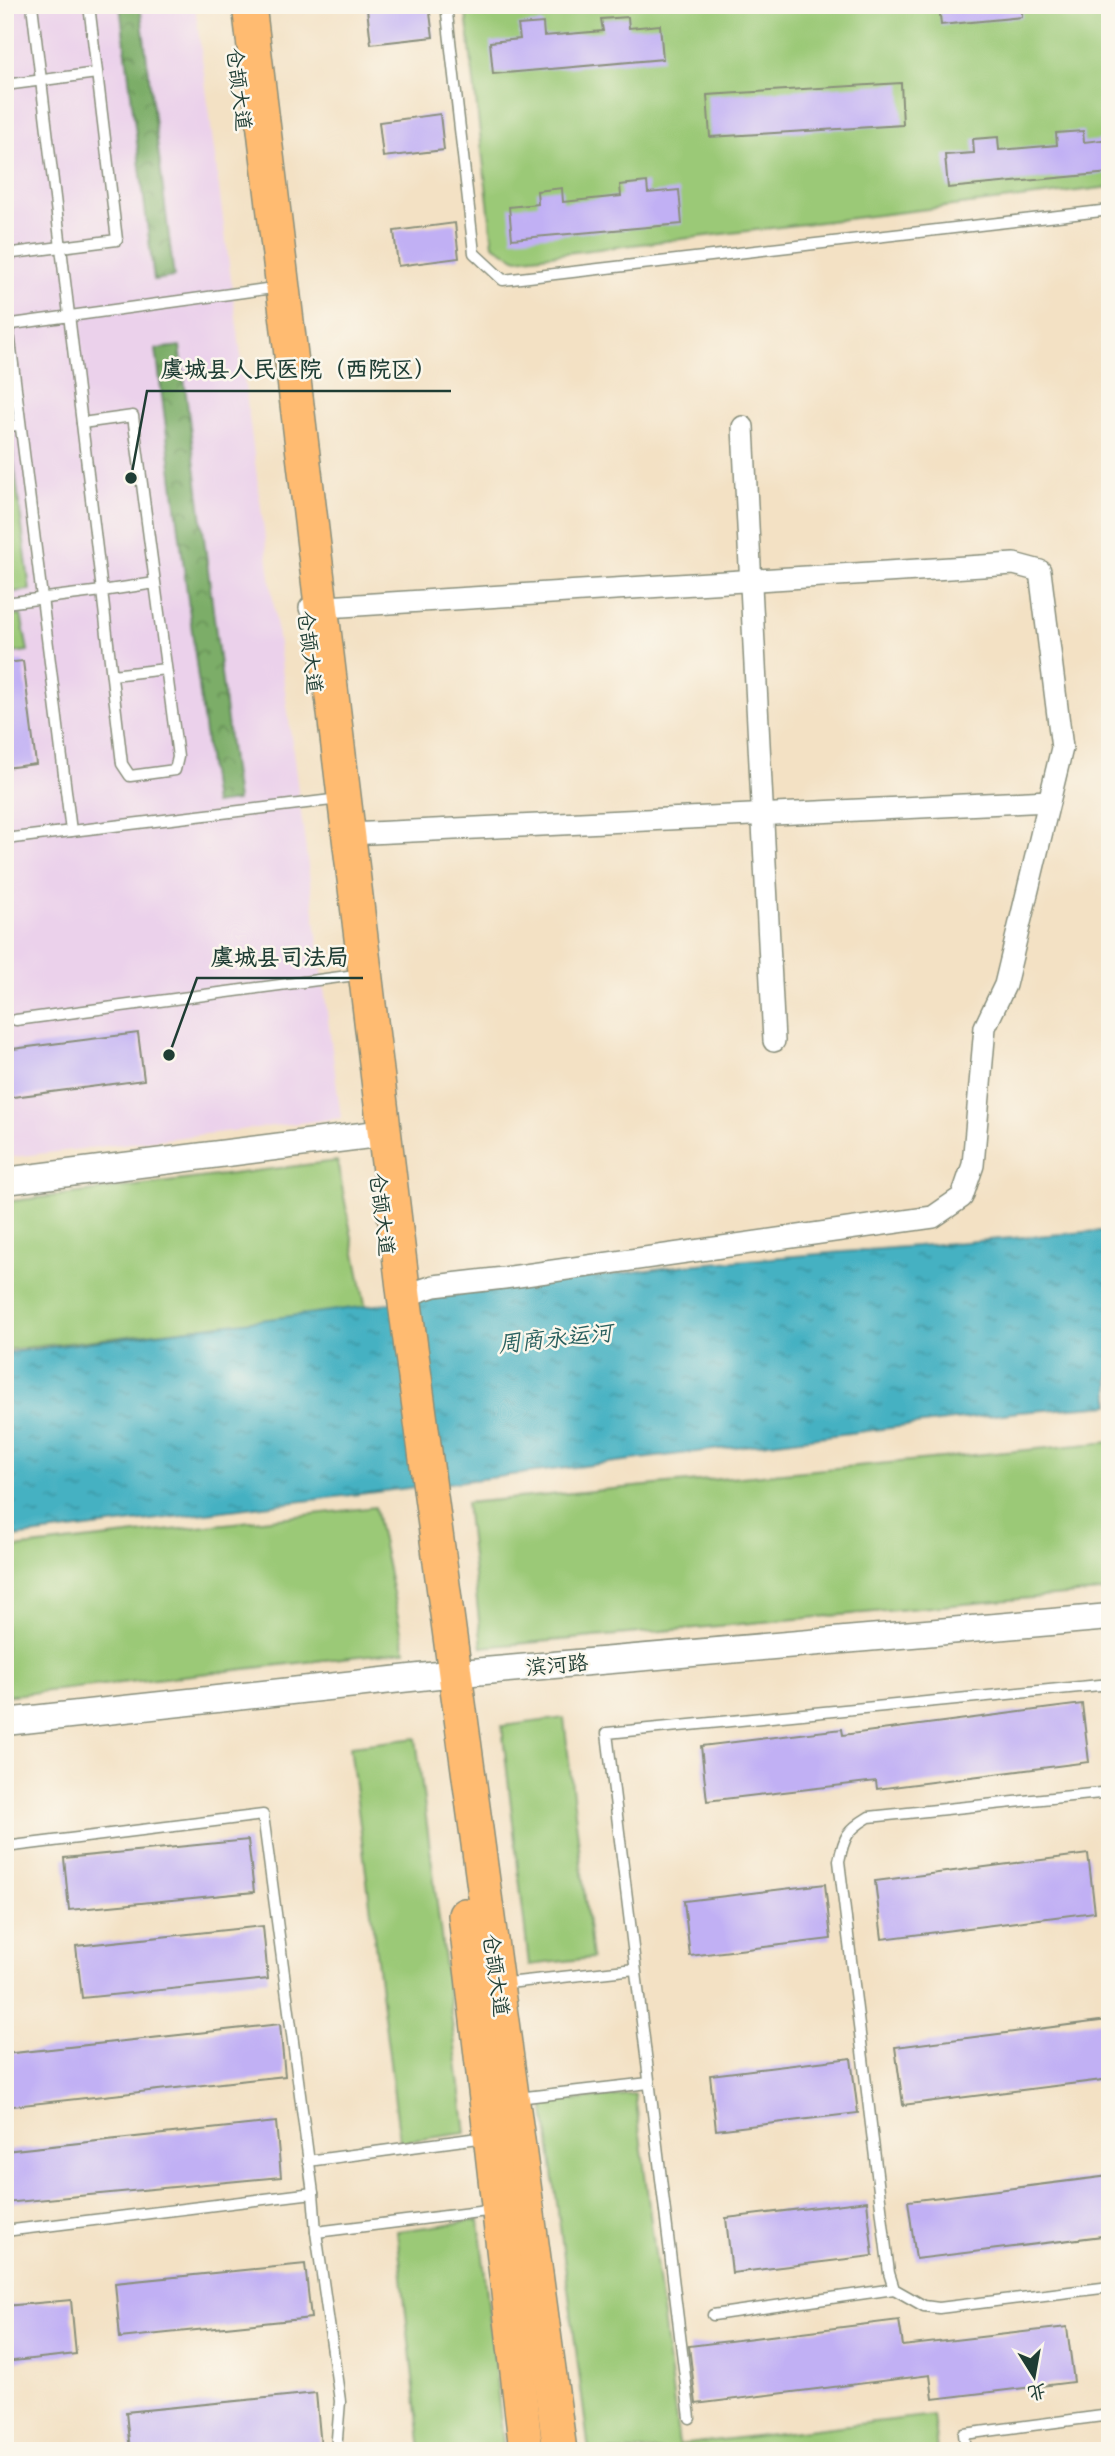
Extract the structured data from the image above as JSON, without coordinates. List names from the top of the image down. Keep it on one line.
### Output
{"streets":{"main road":["仓颉大道"],"street":["滨河路"]},"crossings":[["仓颉大道","滨河路"]],"water":["周商永运河"],"places":["虞城县人民医院（西院区）","虞城县司法局"],"north":"bottom"}
